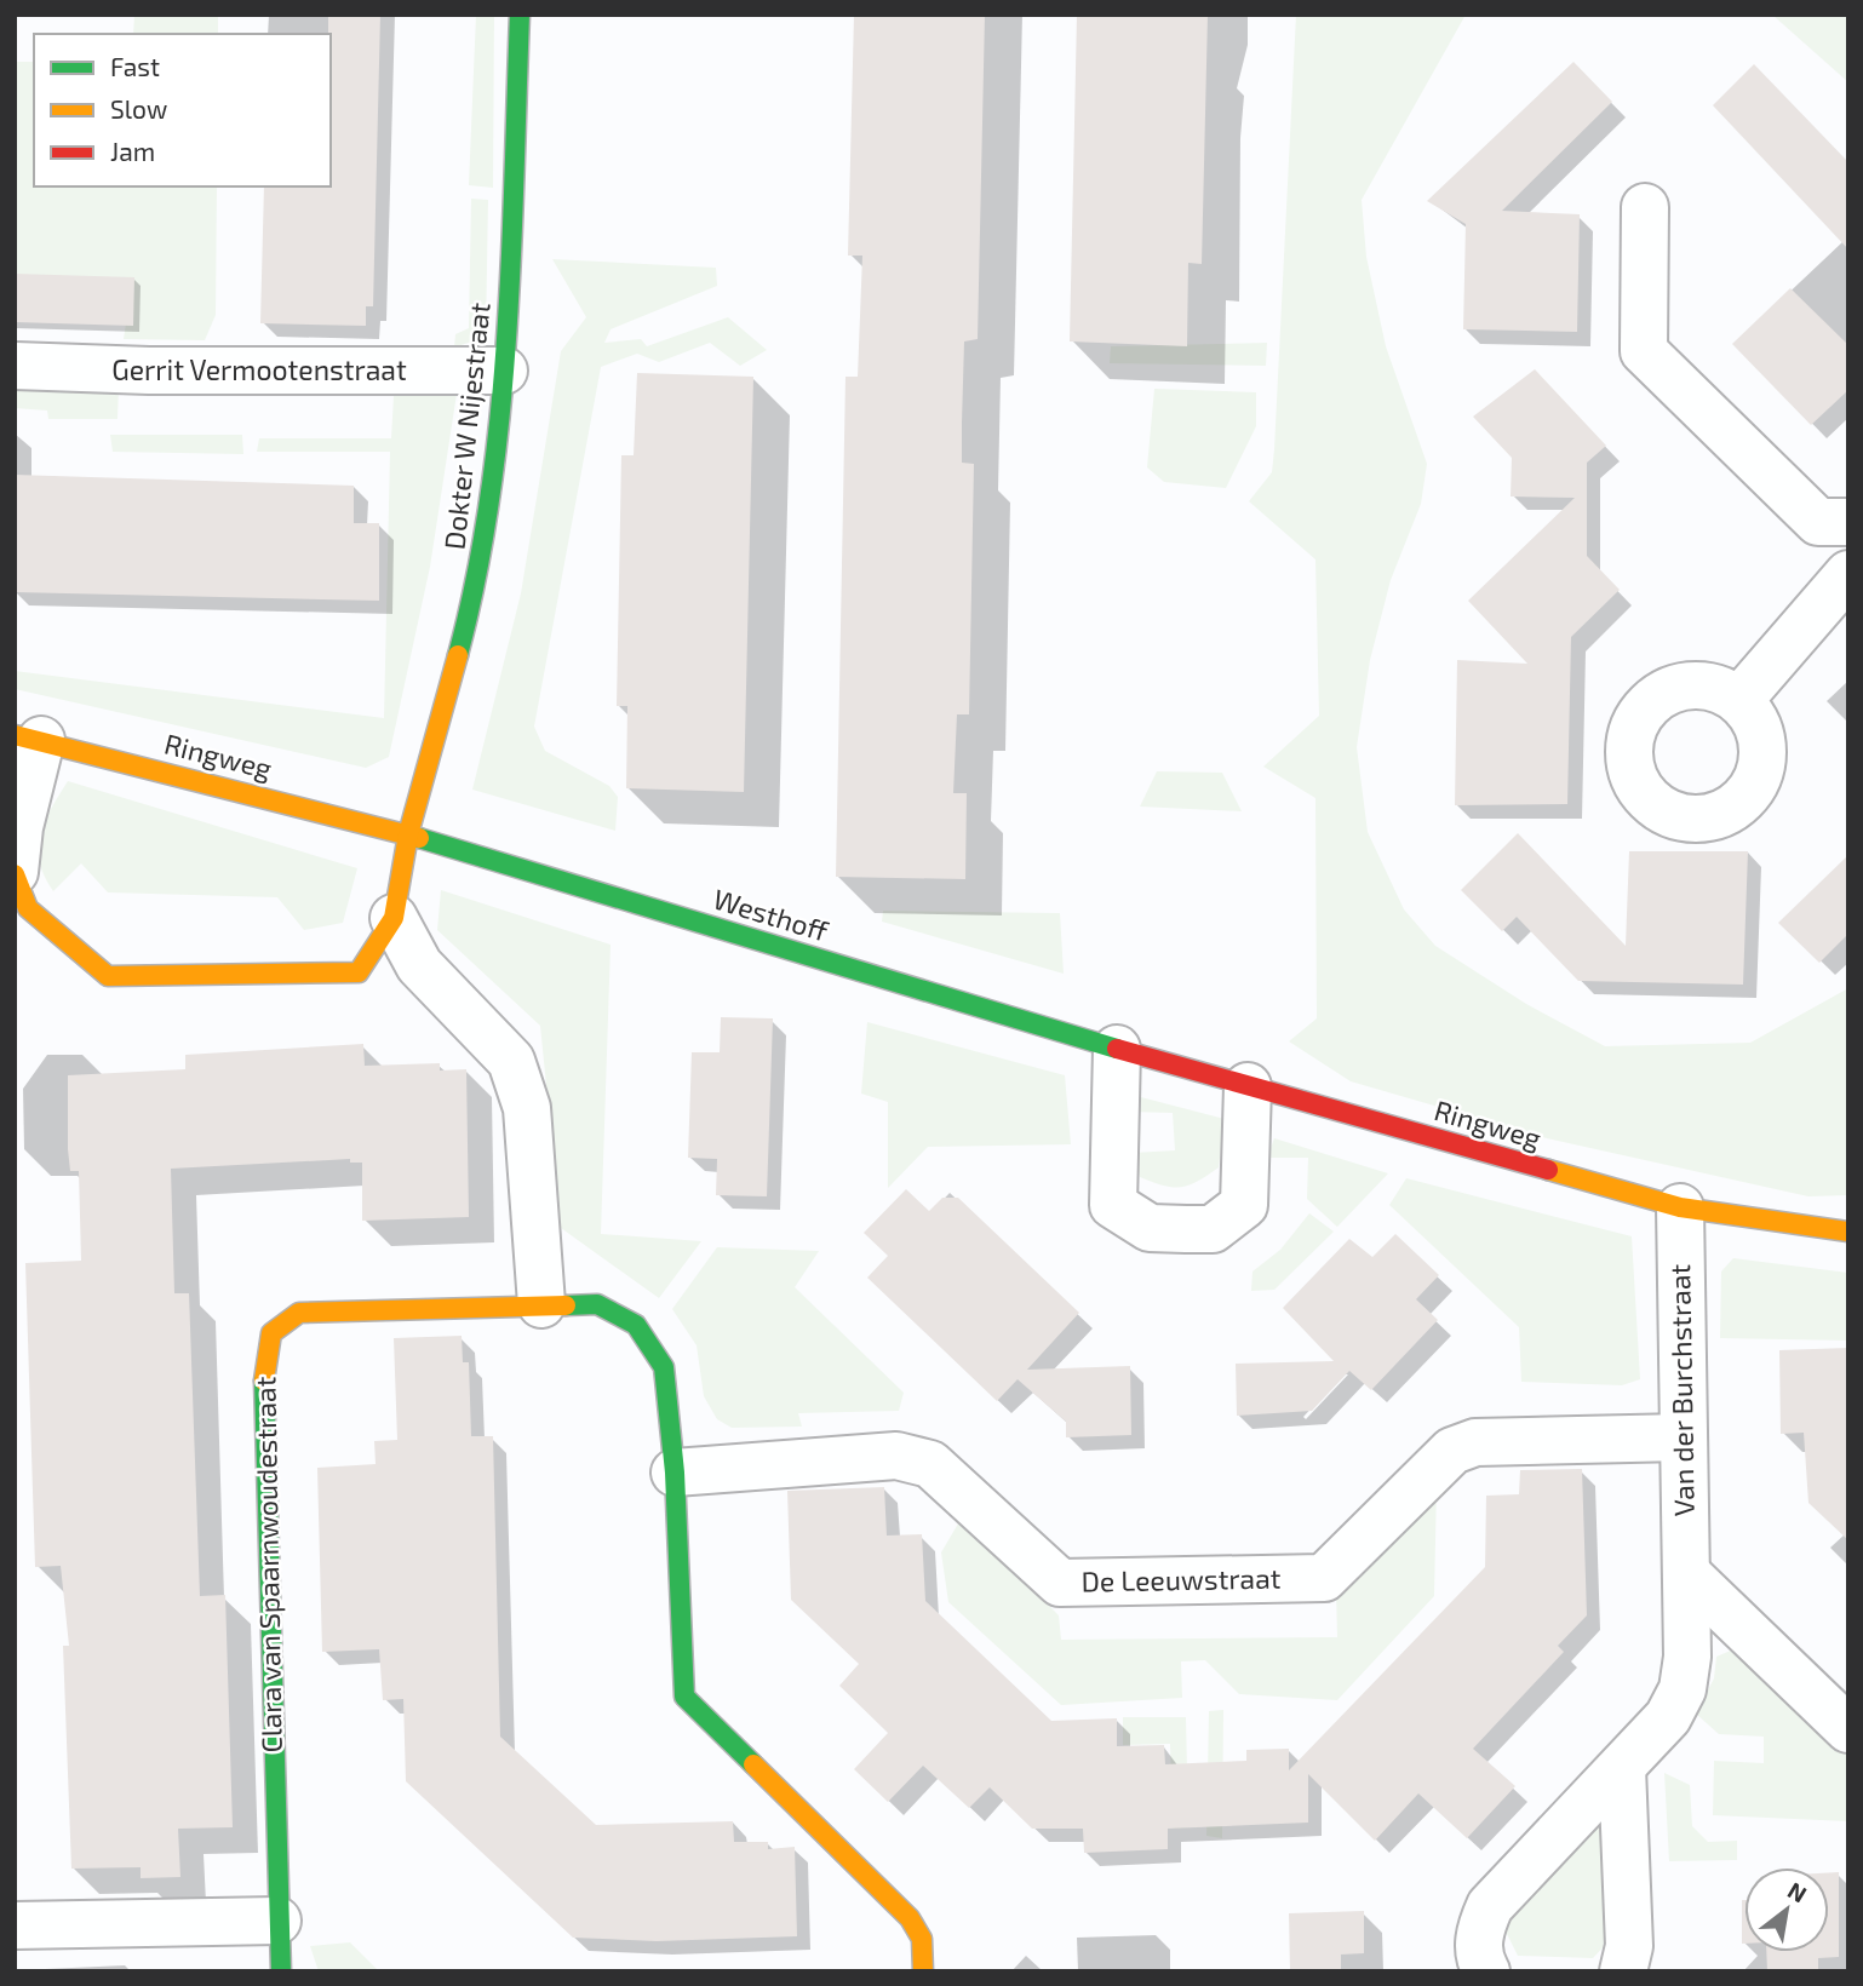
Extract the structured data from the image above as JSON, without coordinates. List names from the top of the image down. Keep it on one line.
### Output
{"streets":{"street":["Gerrit Vermootenstraat","Dokter W Nijestraat","Ringweg","Westhoff","Van der Burchstraat","Clara van Spaarnwoudestraat","De Leeuwstraat"]},"crossings":[["Gerrit Vermootenstraat","Dokter W Nijestraat"],["Dokter W Nijestraat","Ringweg"],["Dokter W Nijestraat","Westhoff"],["Ringweg","Westhoff"],["Ringweg","Van der Burchstraat"],["Van der Burchstraat","De Leeuwstraat"],["Clara van Spaarnwoudestraat","De Leeuwstraat"]],"legend":["Fast","Slow","Jam"],"north":"top right"}
